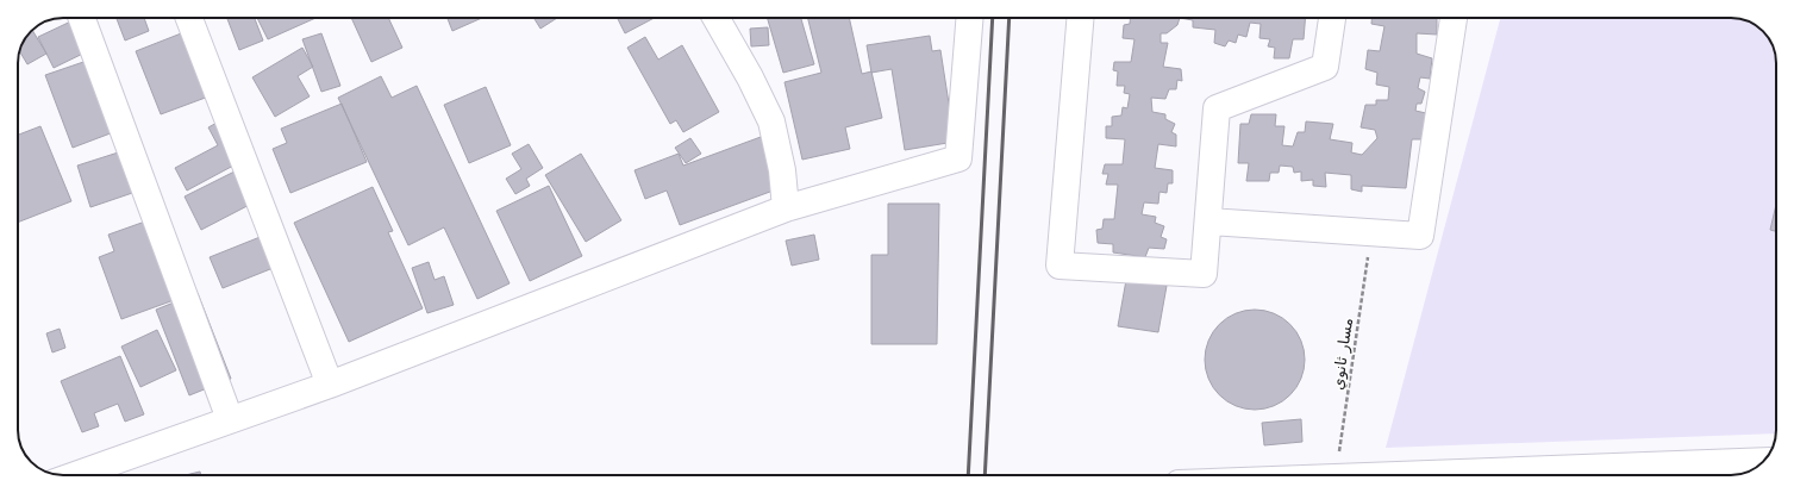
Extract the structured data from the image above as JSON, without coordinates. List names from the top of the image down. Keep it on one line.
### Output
{"streets":{"path":["مسار ثانوي"]}}
